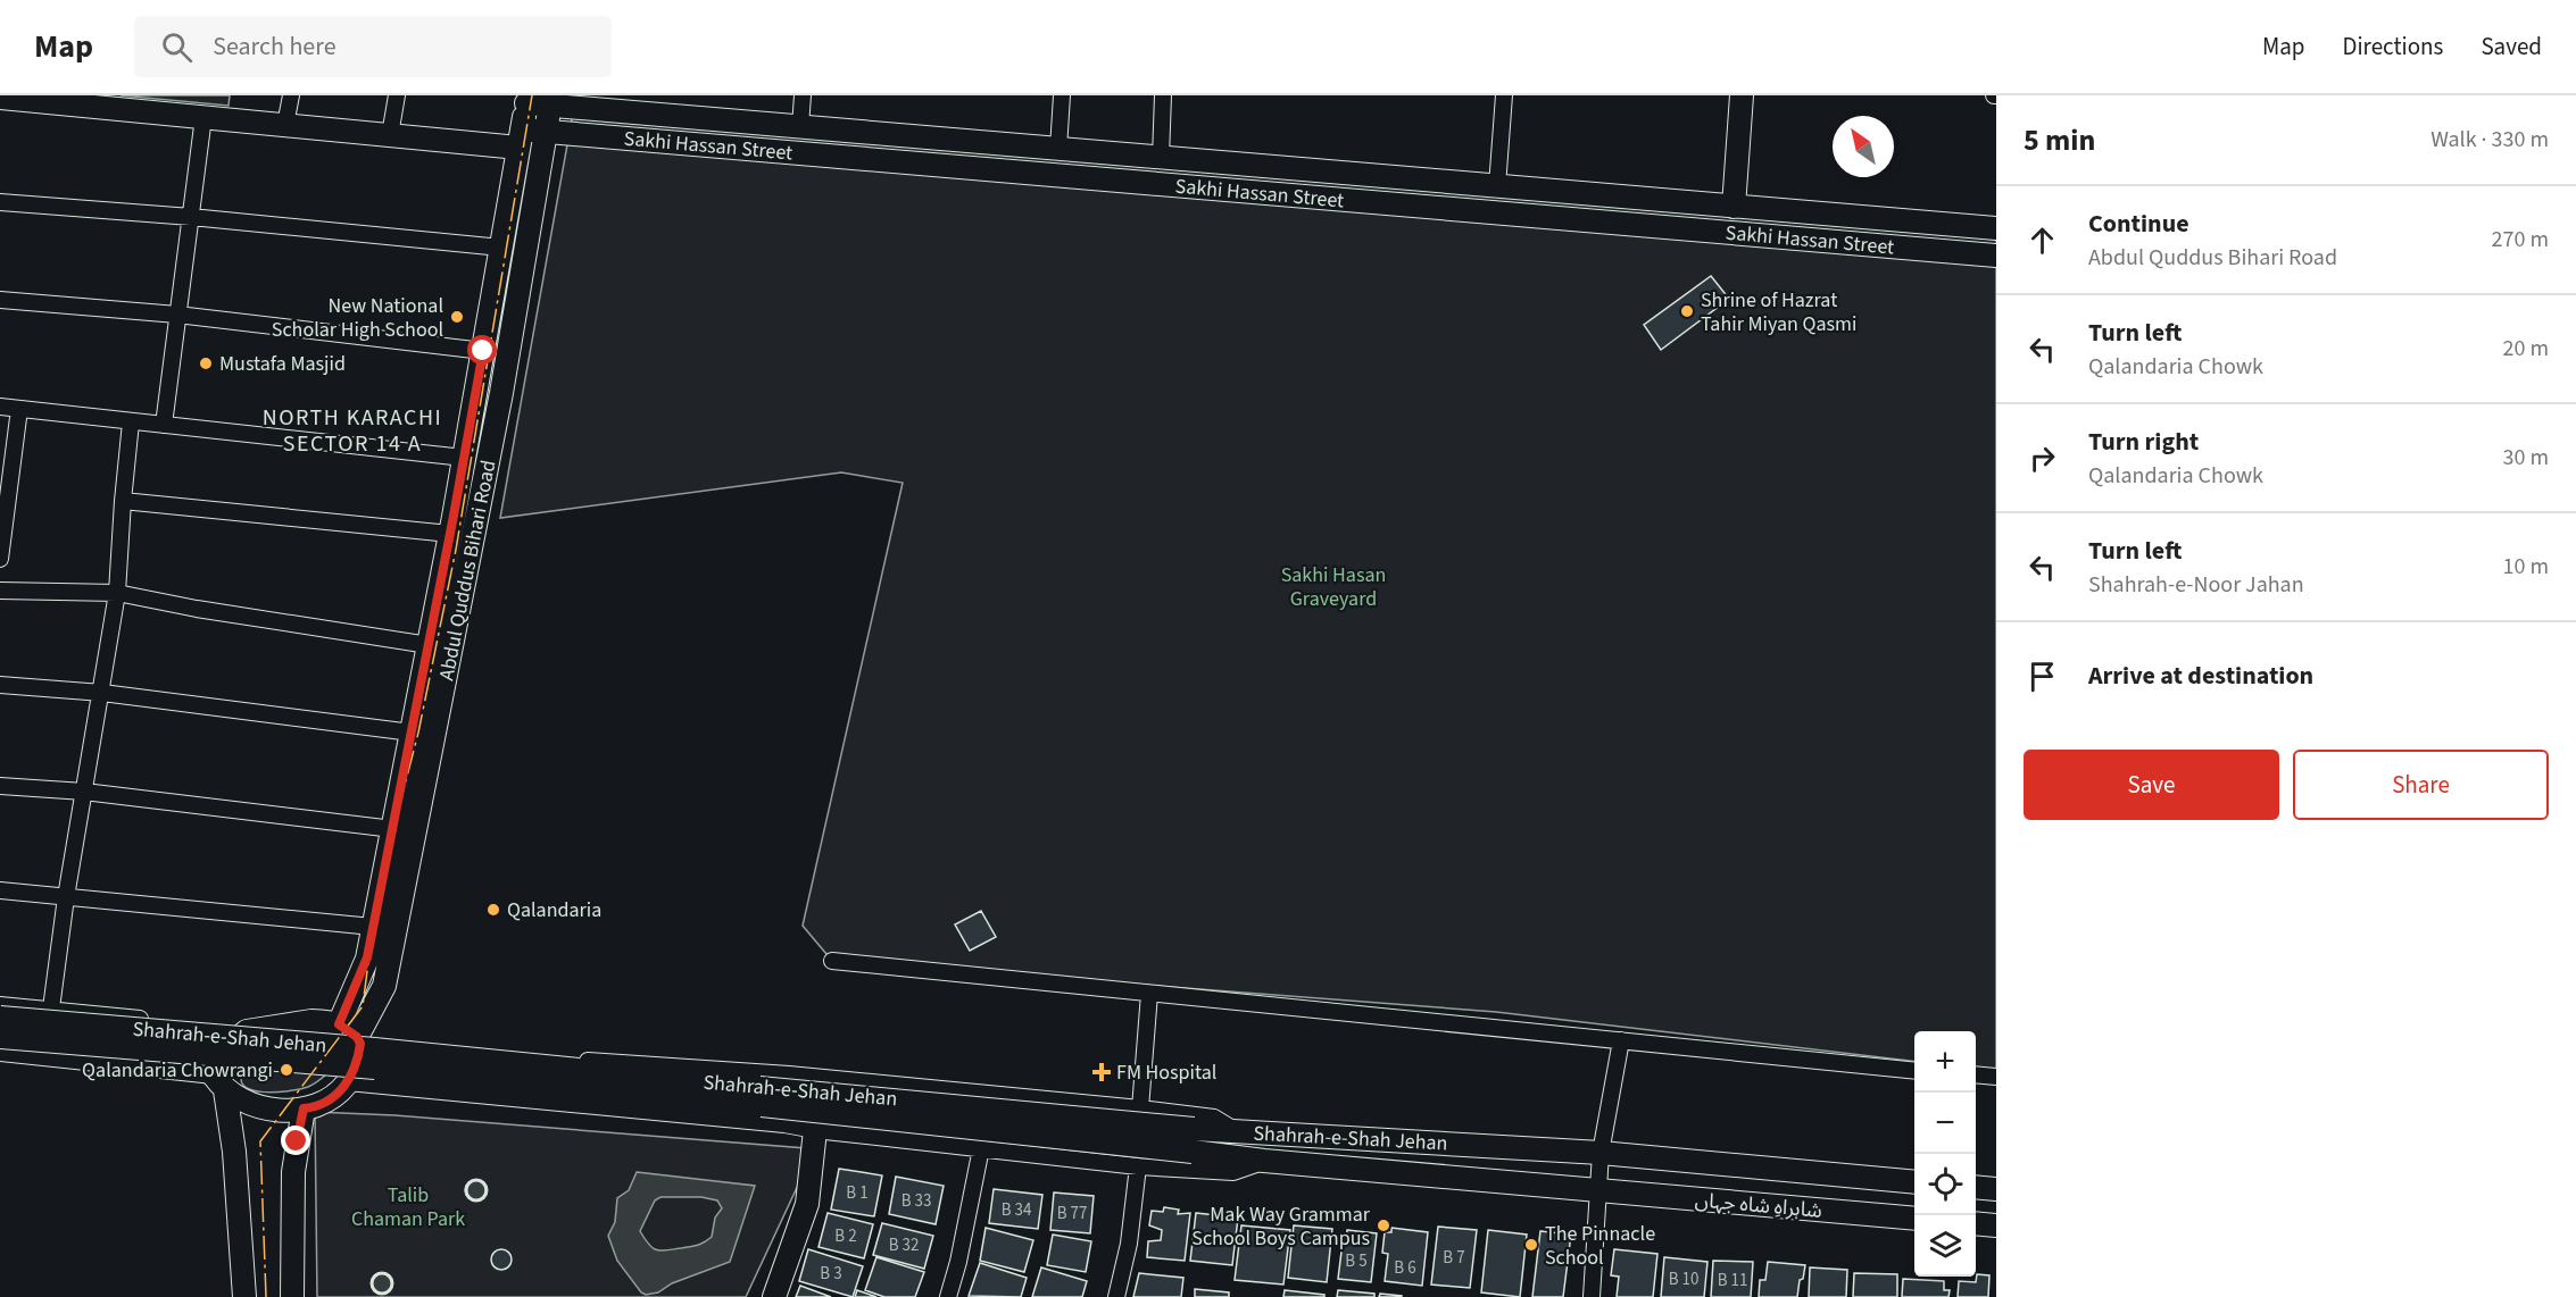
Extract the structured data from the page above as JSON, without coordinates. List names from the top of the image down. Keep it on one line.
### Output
{"streets":{"main road":["Sakhi Hassan Street","Abdul Quddus Bihari Road","Shahrah-e-Shah Jehan","شاہراہِ شاہ جہاں"]},"crossings":[["Sakhi Hassan Street","Abdul Quddus Bihari Road"],["Shahrah-e-Shah Jehan","شاہراہِ شاہ جہاں"]],"districts":["NORTH KARACHI SECTOR 14 A"],"parks":["Sakhi Hasan Graveyard","Talib Chaman Park"],"places":{"other":["Shrine of Hazrat Tahir Miyan Qasmi","New National Scholar High School","Mustafa Masjid","Qalandaria","Qalandaria Chowrangi","Mak Way Grammar School Boys Campus","The Pinnacle School"],"health":["FM Hospital"]},"house_numbers":["B 1","B 33","B 34","B 77","B 2","B 32","B 7","B 5","B 6","B 3","B 10","B 11"],"north":"top left","page":{"header":"Map","search":"Search here","nav":["Map","Directions","Saved"],"heading":["5 min","Walk · 330 m"],"list":[["Continue","Abdul Quddus Bihari Road","270 m"],["Turn left","Qalandaria Chowk","20 m"],["Turn right","Qalandaria Chowk","30 m"],["Turn left","Shahrah-e-Noor Jahan","10 m"],"Arrive at destination"],"buttons":["Save","Share"],"map_buttons":["+","−"]}}
